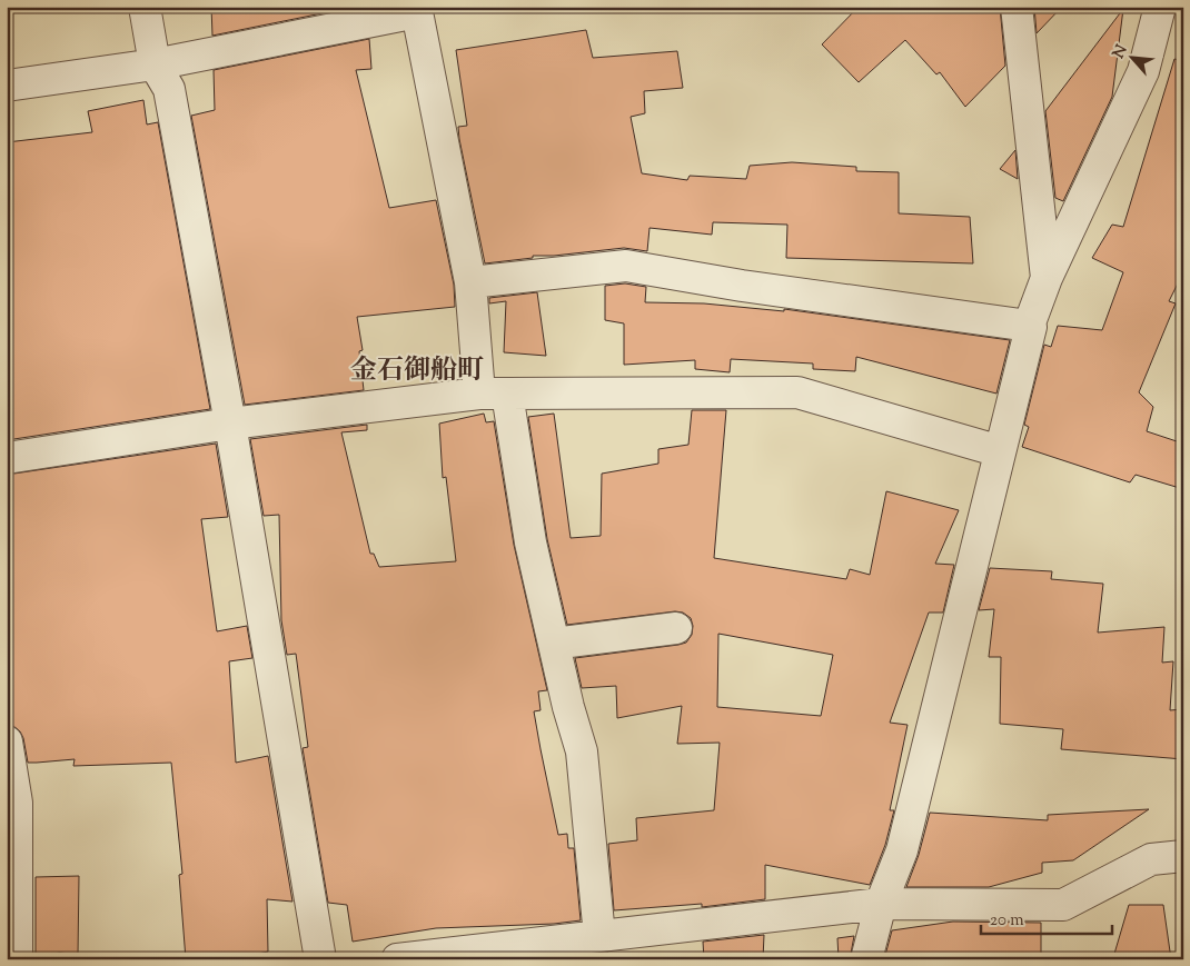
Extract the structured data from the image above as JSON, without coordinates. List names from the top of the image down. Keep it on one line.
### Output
{"districts":["金石御船町"],"scale_bar":"20 m","north":"top left"}
